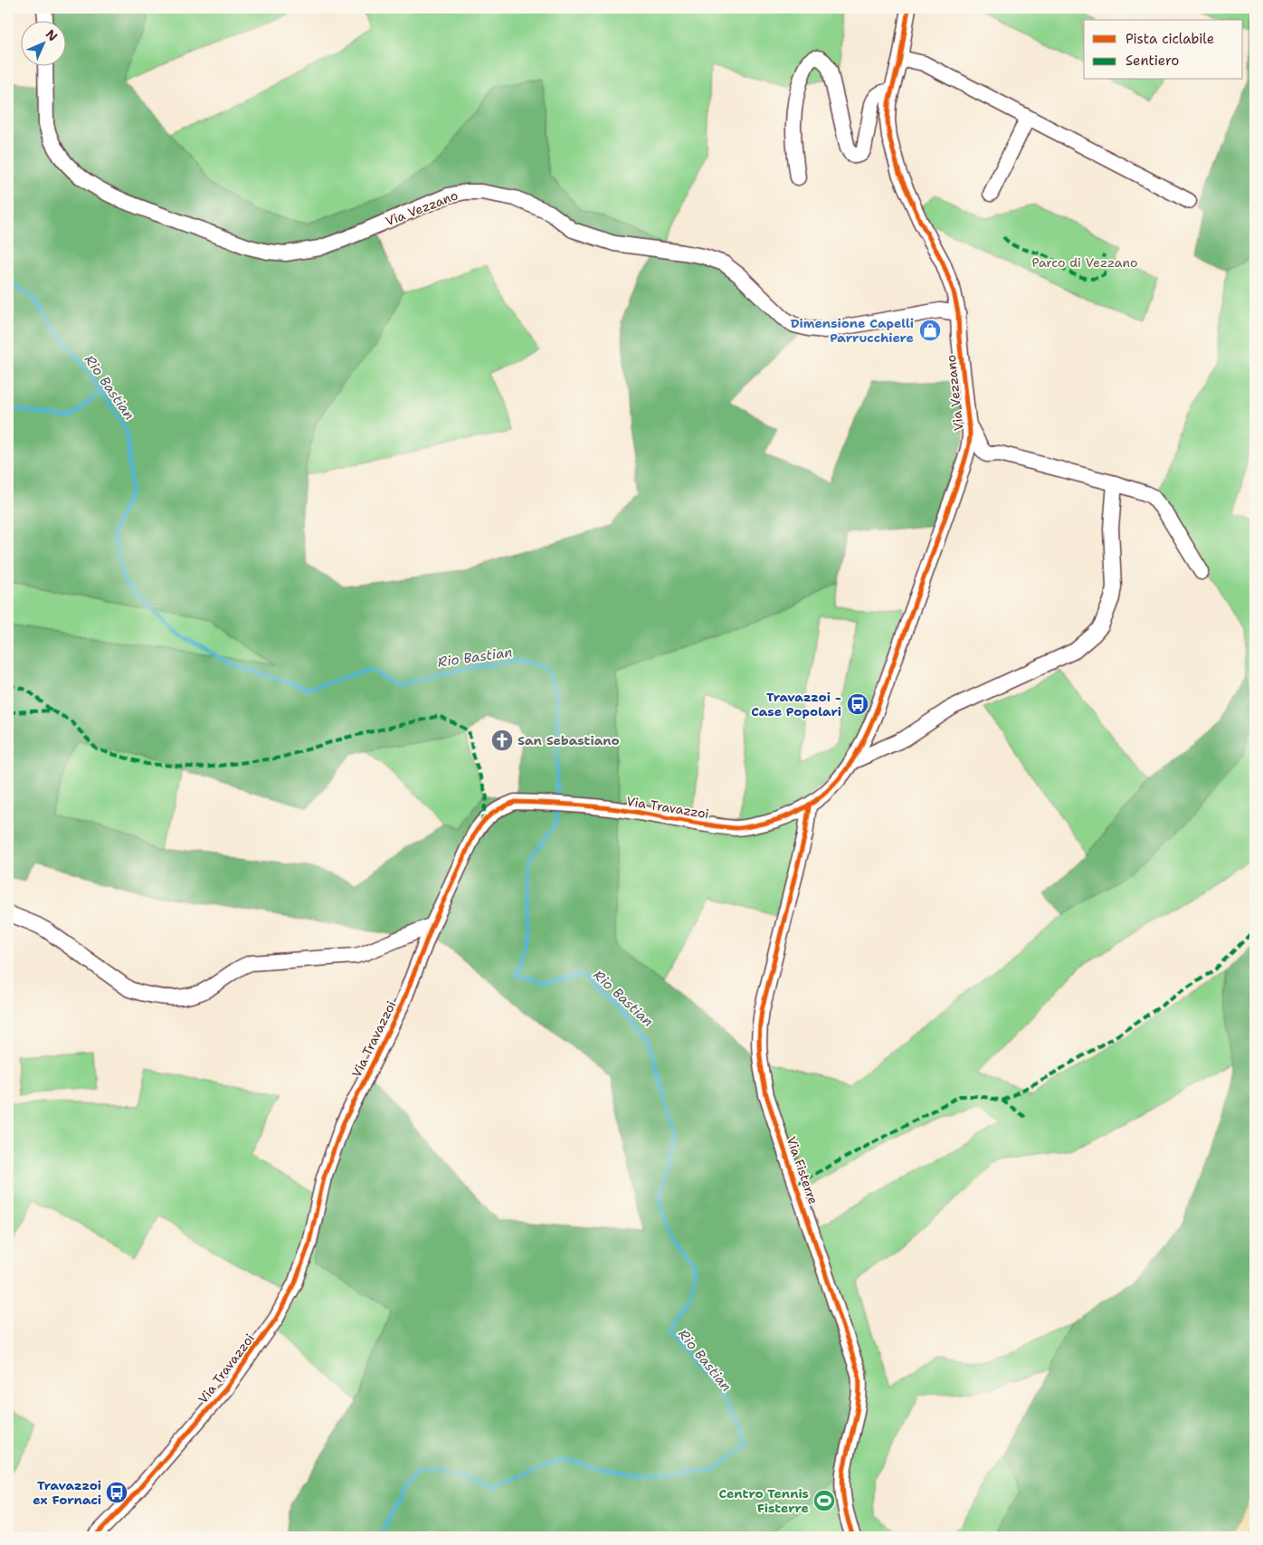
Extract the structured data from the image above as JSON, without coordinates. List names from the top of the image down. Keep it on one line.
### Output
{"streets":{"street":["Via Vezzano","Via Travazzoi","Via Fisterre"]},"crossings":[["Via Vezzano","Via Travazzoi"],["Via Vezzano","Via Fisterre"],["Via Travazzoi","Via Fisterre"]],"water":["Rio Bastian"],"parks":["Parco di Vezzano"],"places":{"shop":["Dimensione Capelli Parrucchiere"],"bus stop":["Travazzoi - Case Popolari","Travazzoi ex Fornaci"],"church":["San Sebastiano"],"sports":["Centro Tennis Fisterre"]},"legend":["Pista ciclabile","Sentiero"],"north":"top right"}
